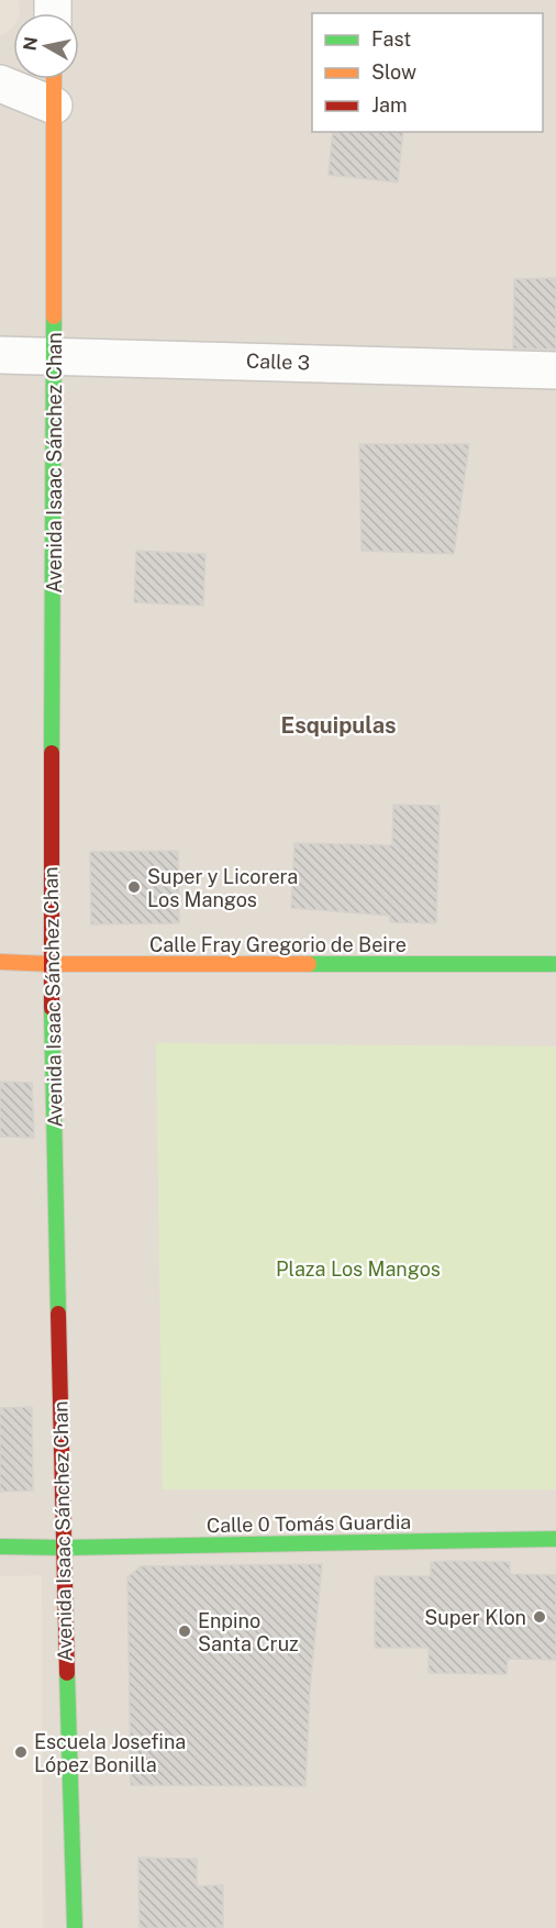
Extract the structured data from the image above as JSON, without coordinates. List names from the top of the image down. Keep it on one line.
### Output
{"streets":{"street":["Calle 3","Avenida Isaac Sánchez Chan","Calle Fray Gregorio de Beire","Calle 0 Tomás Guardia"]},"crossings":[["Calle 3","Avenida Isaac Sánchez Chan"],["Avenida Isaac Sánchez Chan","Calle Fray Gregorio de Beire"],["Avenida Isaac Sánchez Chan","Calle 0 Tomás Guardia"]],"districts":["Esquipulas"],"parks":["Plaza Los Mangos"],"places":["Super y Licorera Los Mangos","Super Klon","Enpino Santa Cruz","Escuela Josefina López Bonilla"],"legend":["Fast","Slow","Jam"],"north":"left"}
